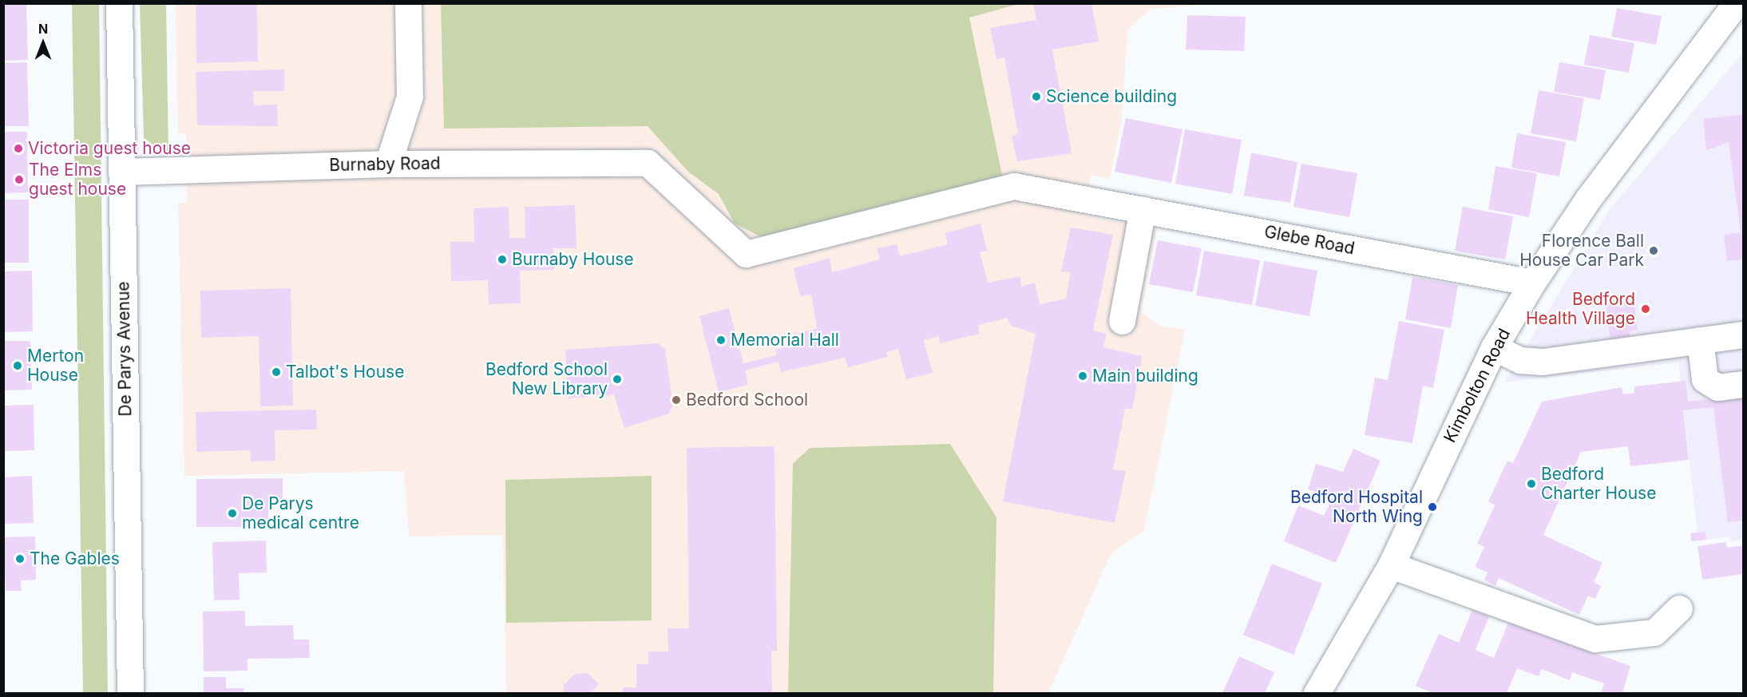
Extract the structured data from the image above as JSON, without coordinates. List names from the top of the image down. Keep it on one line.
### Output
{"streets":{"street":["Burnaby Road","Glebe Road","De Parys Avenue","Kimbolton Road"]},"crossings":[["Burnaby Road","Glebe Road"],["Burnaby Road","De Parys Avenue"],["Glebe Road","Kimbolton Road"]],"places":["Science building","Victoria guest house","The Elms guest house","Florence Ball House Car Park","Burnaby House","Bedford Health Village","Memorial Hall","Merton House","Talbot's House","Main building","Bedford School New Library","Bedford School","Bedford Charter House","Bedford Hospital North Wing","De Parys medical centre","The Gables"],"north":"top"}
